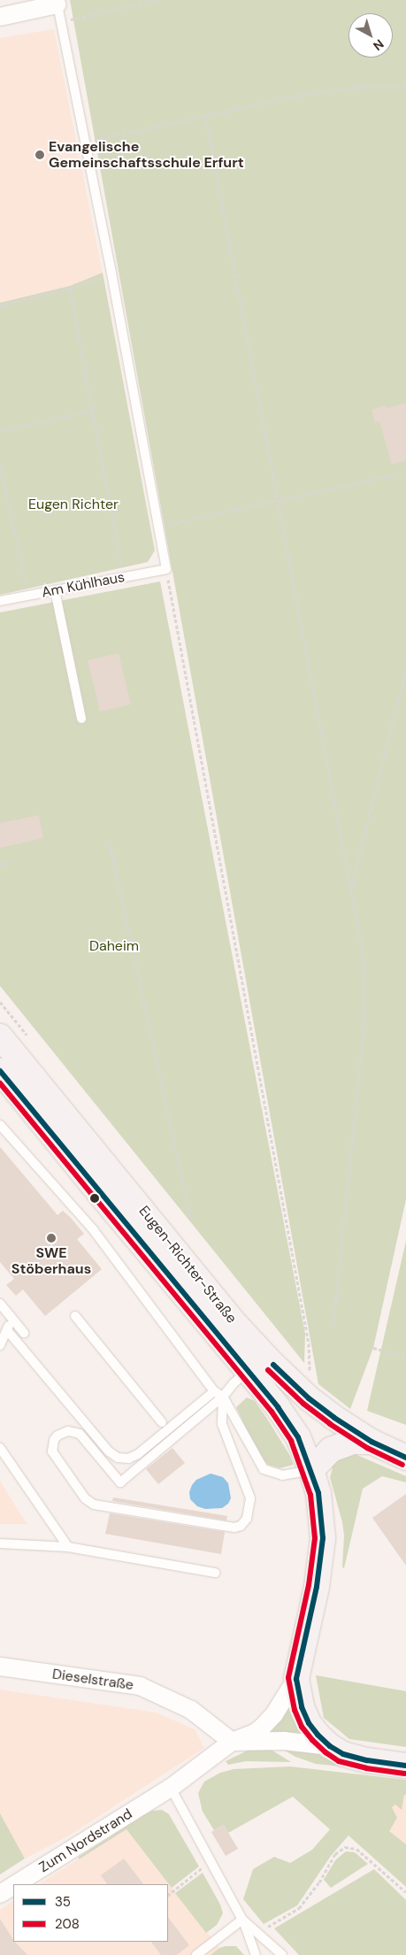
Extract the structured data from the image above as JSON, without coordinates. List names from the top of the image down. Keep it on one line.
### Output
{"streets":{"main road":["Eugen-Richter-Straße"],"street":["Dieselstraße","Zum Nordstrand"],"lane":["Am Kühlhaus"]},"crossings":[["Eugen-Richter-Straße","Zum Nordstrand"],["Dieselstraße","Zum Nordstrand"]],"parks":["Eugen Richter","Daheim"],"places":["Evangelische Gemeinschaftsschule Erfurt","SWE Stöberhaus"],"lines":["transit line 35","transit line 208"],"legend":["35","208"],"north":"bottom right"}
